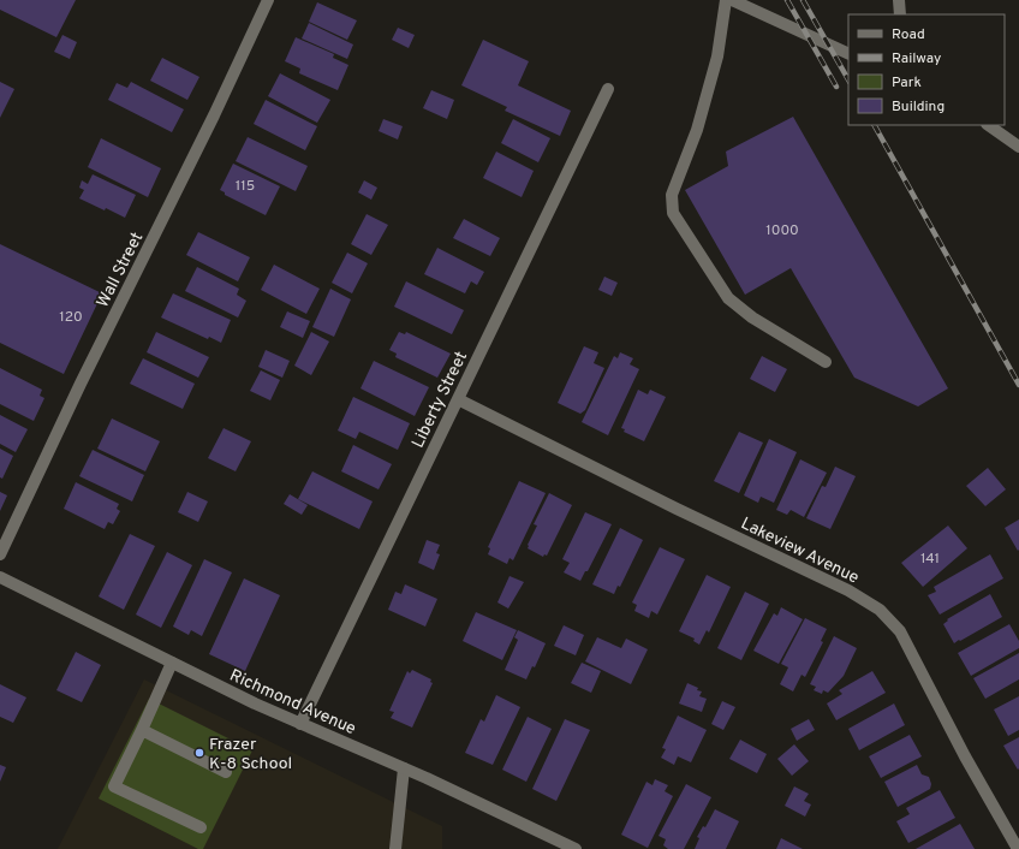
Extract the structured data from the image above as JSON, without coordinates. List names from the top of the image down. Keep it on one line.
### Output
{"streets":{"street":["Wall Street","Liberty Street","Lakeview Avenue","Richmond Avenue"]},"crossings":[["Liberty Street","Lakeview Avenue"],["Liberty Street","Richmond Avenue"]],"places":["Frazer K-8 School"],"house_numbers":["115","1000","120","141"],"legend":["Road","Railway","Park","Building"]}
